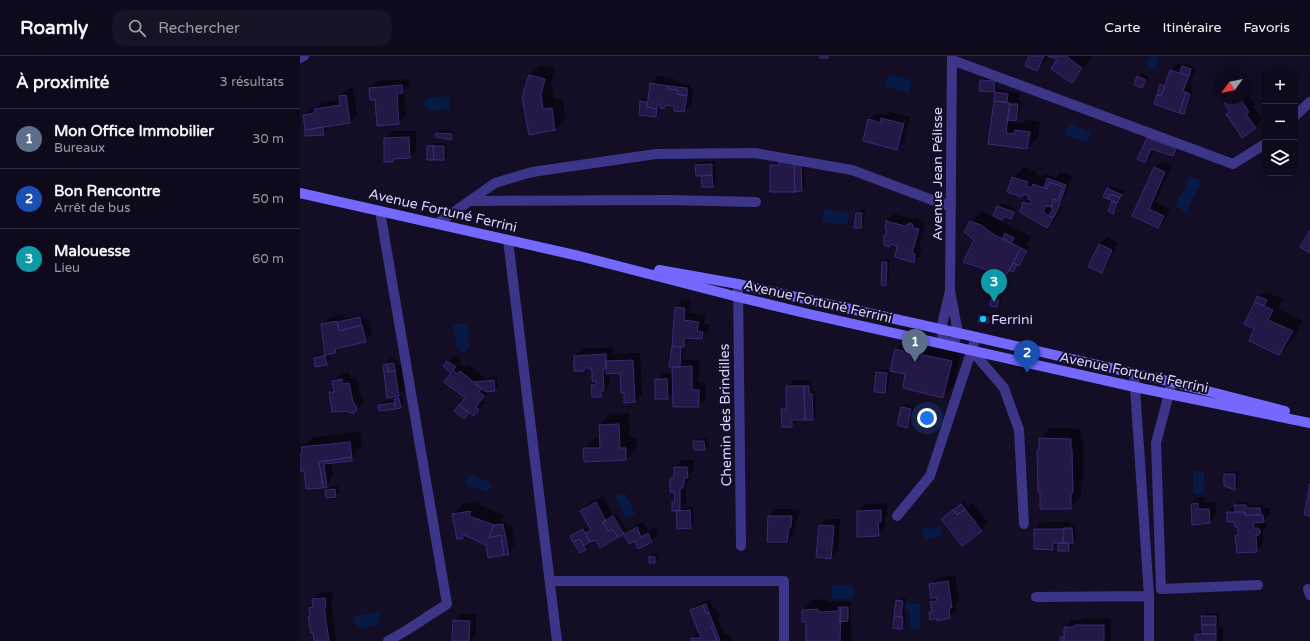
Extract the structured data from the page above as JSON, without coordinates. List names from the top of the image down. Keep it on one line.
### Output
{"streets":{"main road":["Avenue Fortuné Ferrini"],"street":["Avenue Jean Pélisse","Chemin des Brindilles"]},"crossings":[["Avenue Jean Pélisse","Avenue Fortuné Ferrini"],["Avenue Fortuné Ferrini","Chemin des Brindilles"]],"places":["Ferrini"],"north":"bottom left","page":{"header":"Roamly","search":"Rechercher","nav":["Carte","Itinéraire","Favoris"],"heading":["À proximité","3 résultats"],"map_buttons":["+","−"],"list":[{"mark":"1","name":"Mon Office Immobilier","note":"Bureaux","value":"30 m"},{"mark":"2","name":"Bon Rencontre","note":"Arrêt de bus","value":"50 m"},{"mark":"3","name":"Malouesse","note":"Lieu","value":"60 m"}],"pins":["3","1","2"]}}
